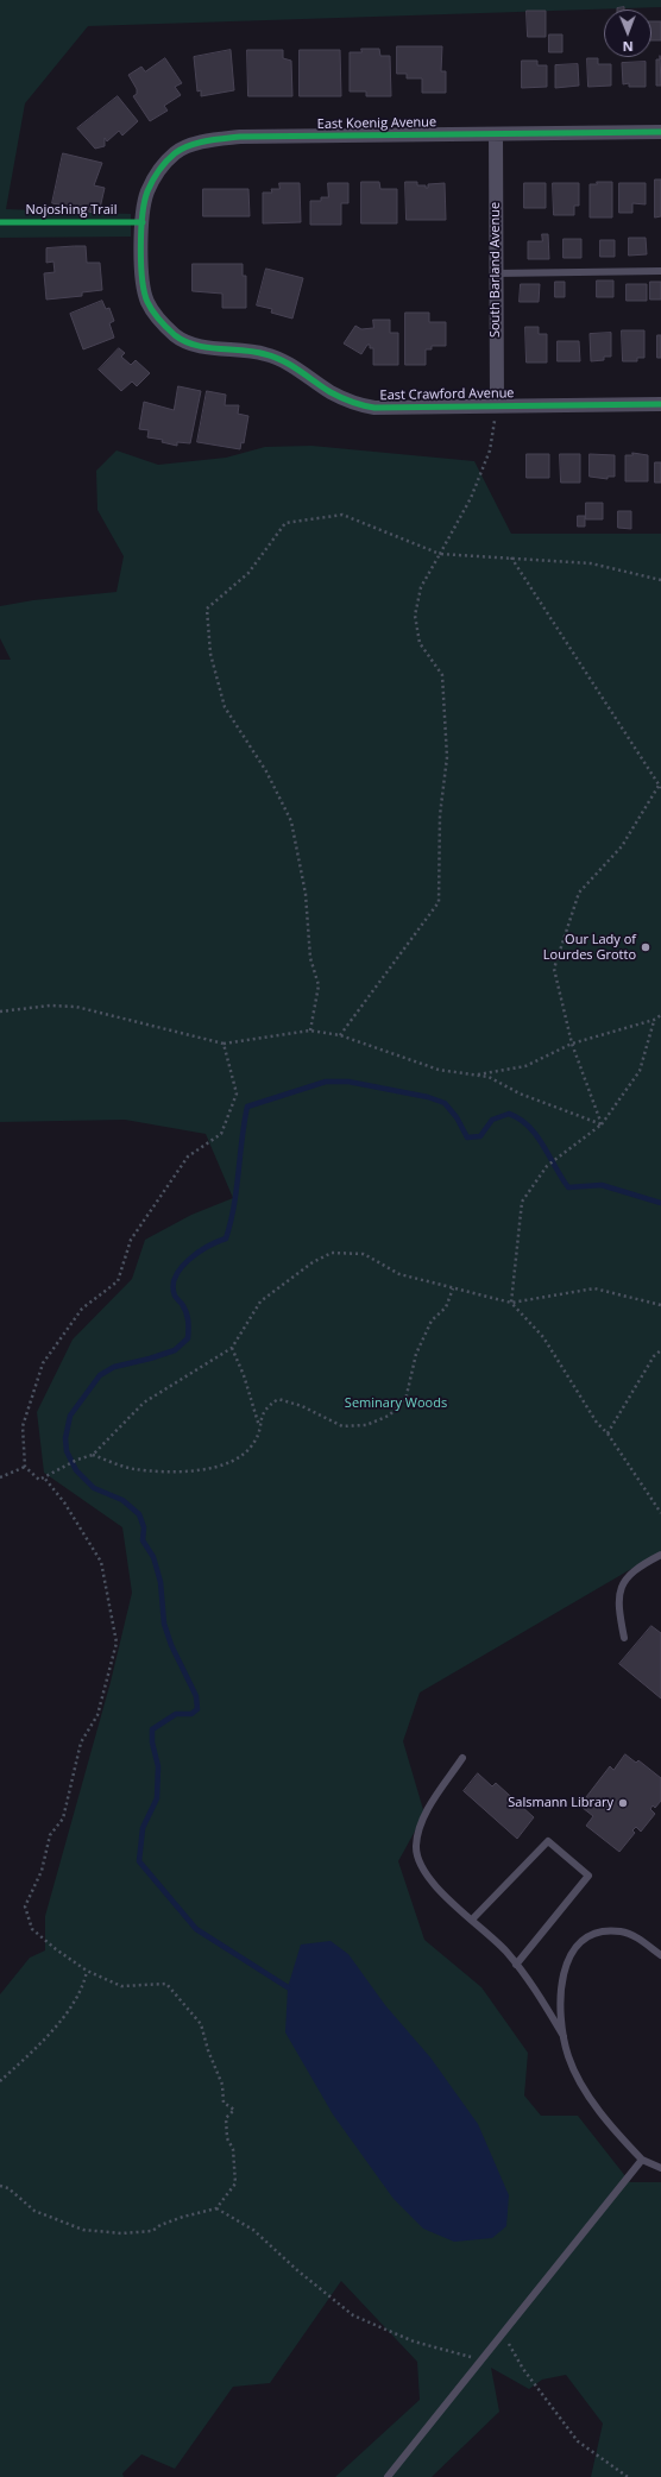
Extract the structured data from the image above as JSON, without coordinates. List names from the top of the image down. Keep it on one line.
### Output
{"streets":{"street":["East Koenig Avenue","South Barland Avenue","East Crawford Avenue"],"cycle path":["Nojoshing Trail"]},"crossings":[["East Koenig Avenue","South Barland Avenue"],["East Koenig Avenue","East Crawford Avenue"],["South Barland Avenue","East Crawford Avenue"]],"parks":["Seminary Woods"],"places":["Our Lady of Lourdes Grotto","Salsmann Library"],"north":"bottom"}
